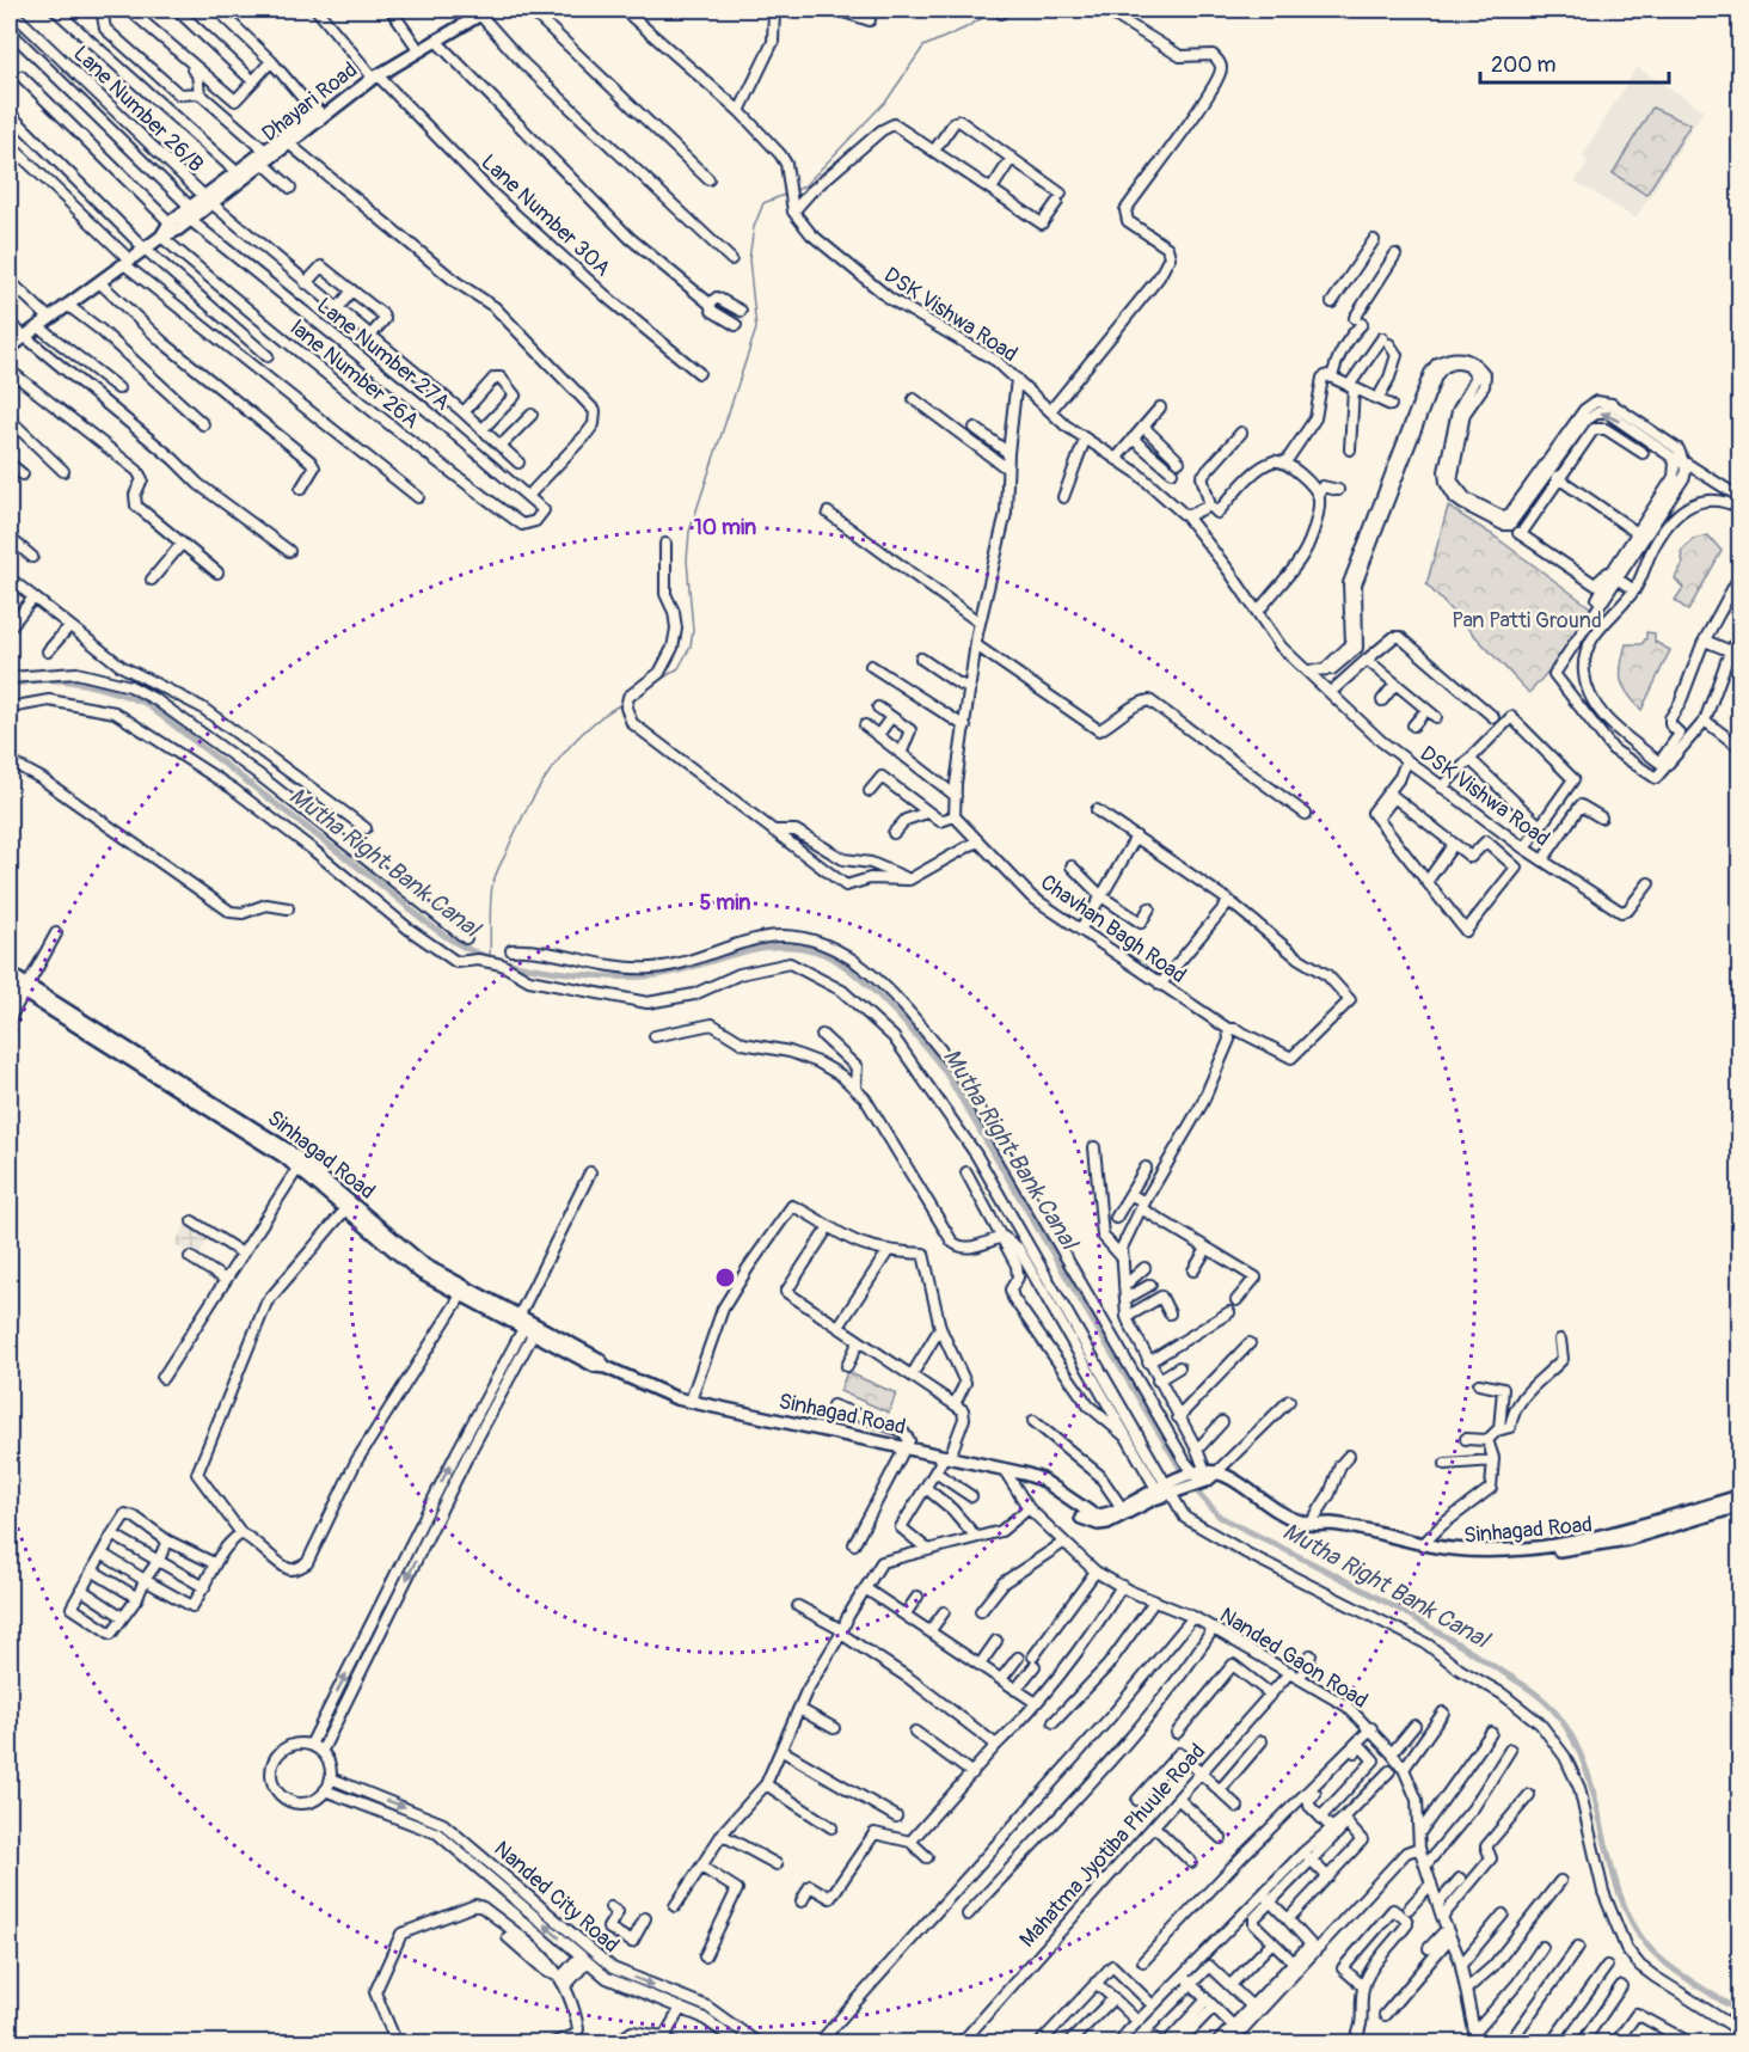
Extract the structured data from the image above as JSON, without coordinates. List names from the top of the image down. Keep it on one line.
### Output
{"streets":{"main road":["Dhayari Road","Sinhagad Road"],"street":["Lane Number 26/B","Lane Number 30A","DSK Vishwa Road","Lane Number 27A","lane Number 26A","Chavhan Bagh Road","Nanded Gaon Road","Mahatma Jyotiba Phuule Road","Nanded City Road"]},"crossings":[["Dhayari Road","Lane Number 26/B"],["Dhayari Road","Lane Number 30A"],["Dhayari Road","Lane Number 27A"],["Dhayari Road","lane Number 26A"],["Lane Number 27A","lane Number 26A"],["Sinhagad Road","Nanded Gaon Road"],["Nanded Gaon Road","Mahatma Jyotiba Phuule Road"]],"water":["Mutha Right Bank Canal"],"parks":["Pan Patti Ground"],"scale_bar":"200 m","rings":["10 min","5 min"]}
